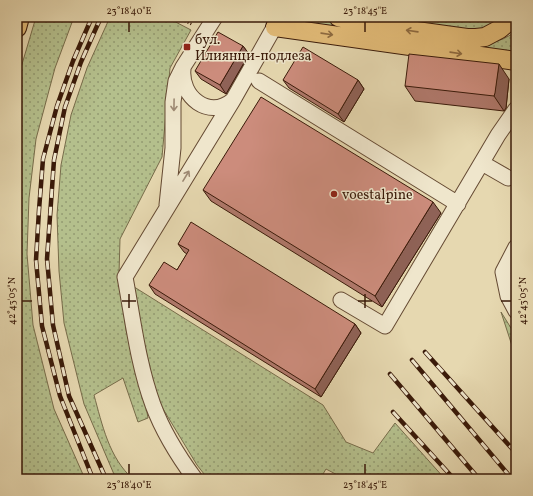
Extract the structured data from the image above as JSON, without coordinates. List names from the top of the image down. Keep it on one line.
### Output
{"places":{"transit":["бул. Илиянци-подлеза"],"other":["voestalpine"]},"coordinates":["23°18'40\"E","23°18'45\"E","42°43'05\"N"]}
